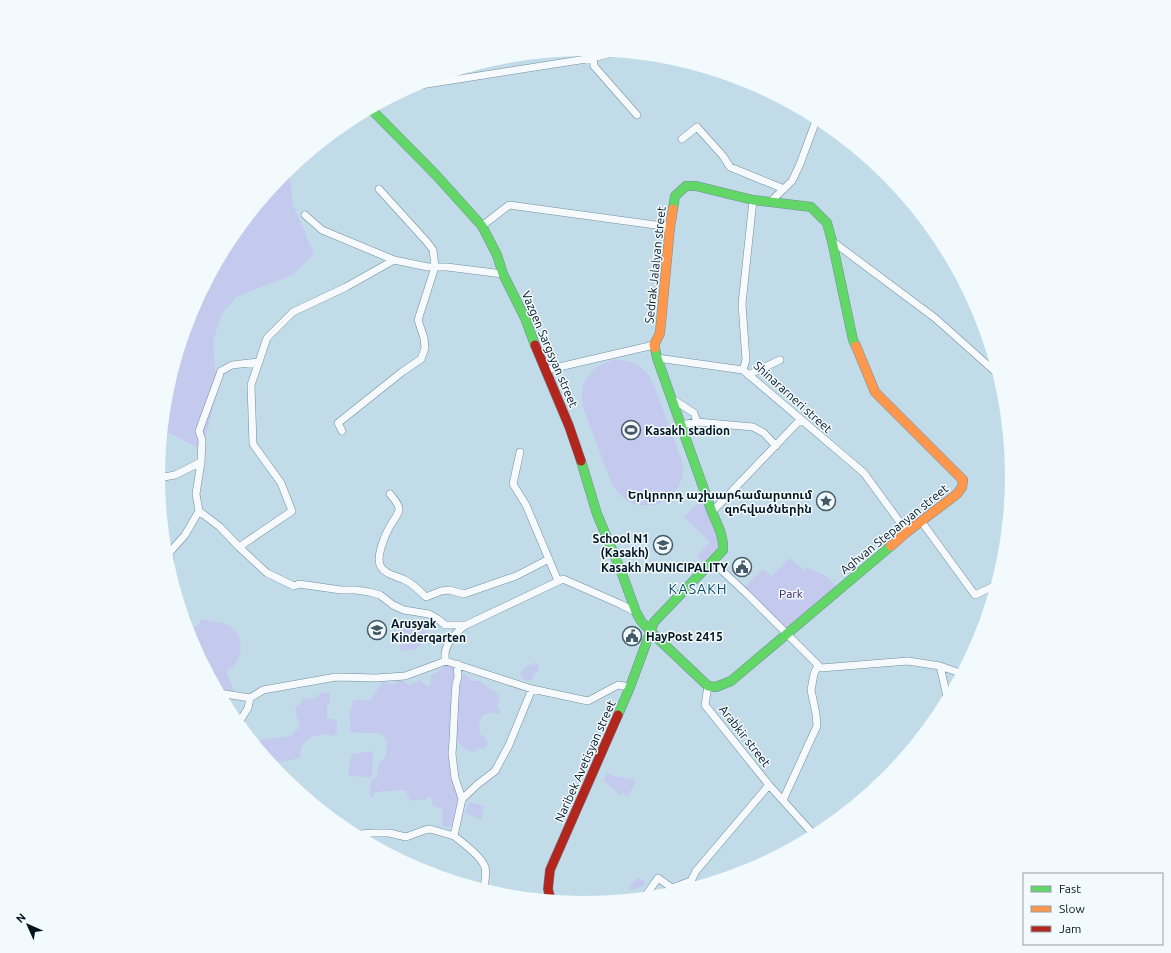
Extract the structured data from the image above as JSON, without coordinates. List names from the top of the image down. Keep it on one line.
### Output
{"streets":{"street":["Sedrak Jalalyan street","Vazgen Sargsyan street","Shinararneri street","Aghvan Stepanyan street","Arabkir street","Naribek Avetisyan street"]},"crossings":[["Sedrak Jalalyan street","Aghvan Stepanyan street"],["Vazgen Sargsyan street","Naribek Avetisyan street"],["Shinararneri street","Aghvan Stepanyan street"],["Aghvan Stepanyan street","Arabkir street"]],"districts":["KASAKH"],"parks":["Park"],"places":{"sports":["Kasakh stadion"],"place":["Երկրորդ աշխարհամարտում զոհվածներին"],"school or university":["School N1 (Kasakh)","Arusyak Kinderqarten"],"public building":["Kasakh MUNICIPALITY","HayPost 2415"]},"legend":["Fast","Slow","Jam"],"north":"top left"}
